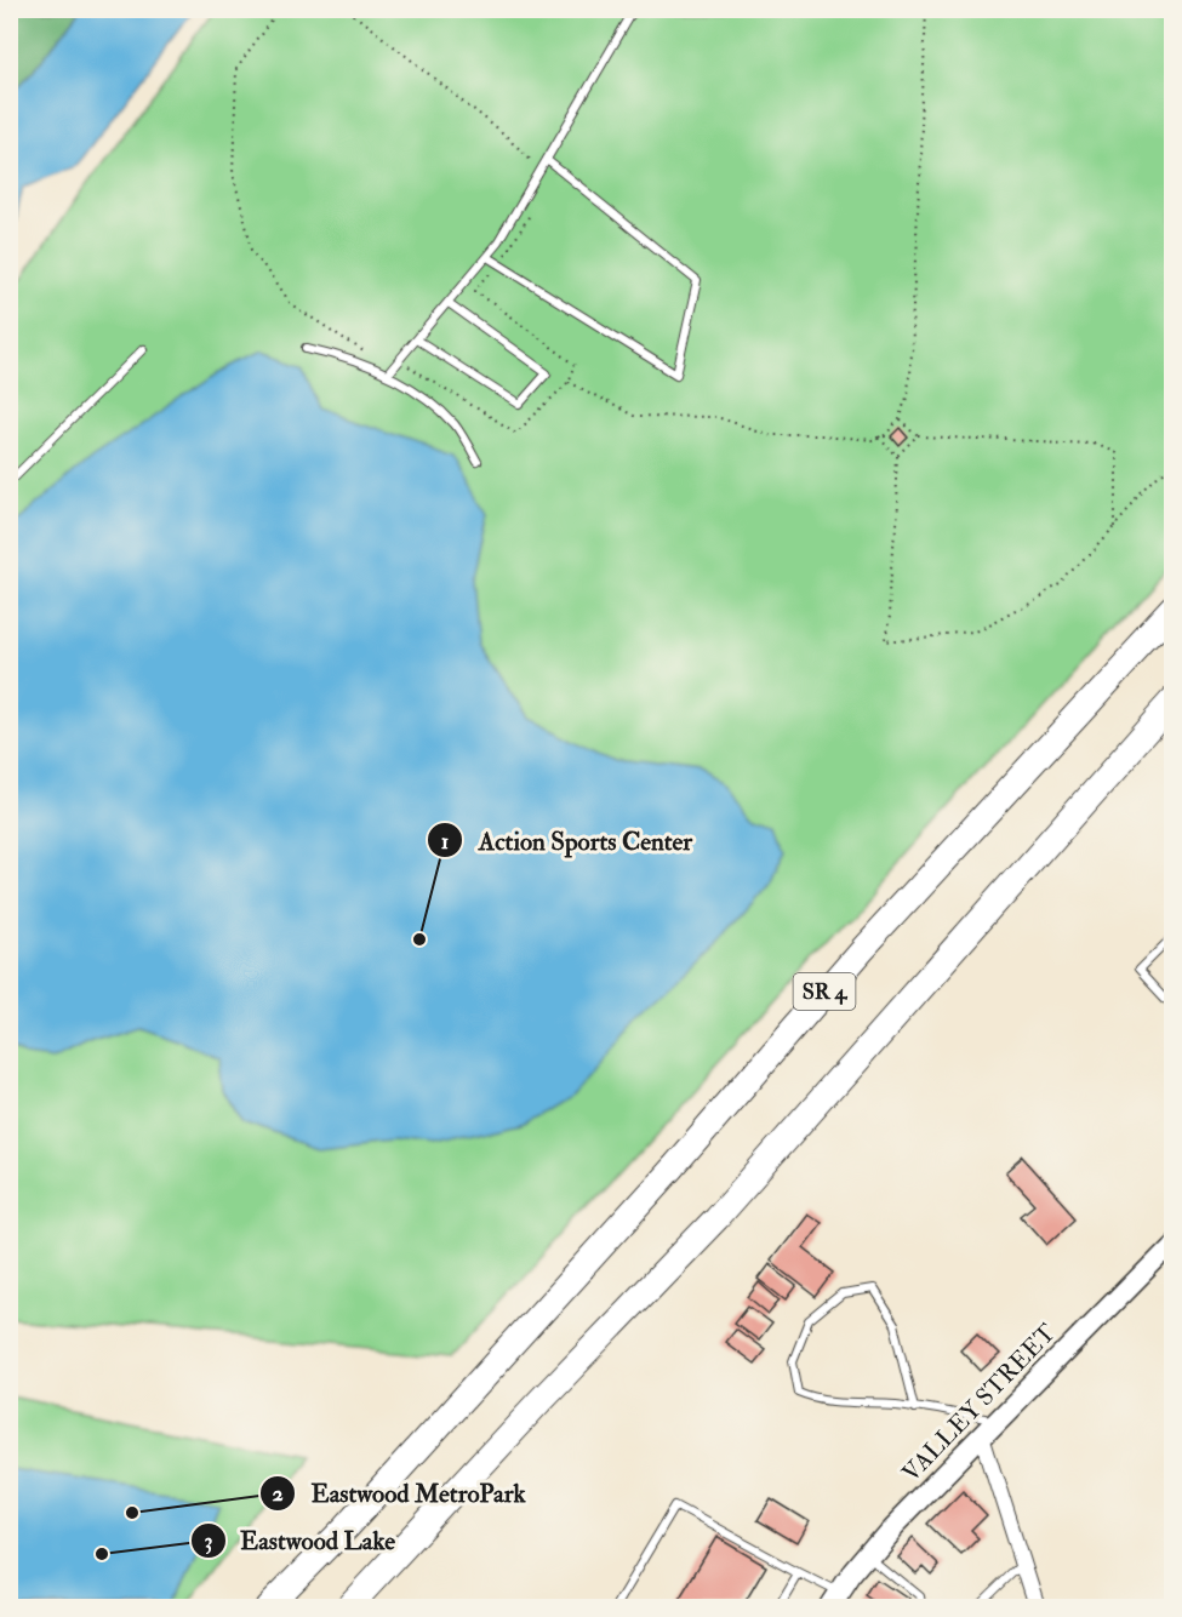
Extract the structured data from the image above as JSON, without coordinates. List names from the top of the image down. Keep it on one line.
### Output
{"streets":{"highway":["SR 4"],"street":["VALLEY STREET"]},"places":["Action Sports Center","Eastwood MetroPark","Eastwood Lake"]}
